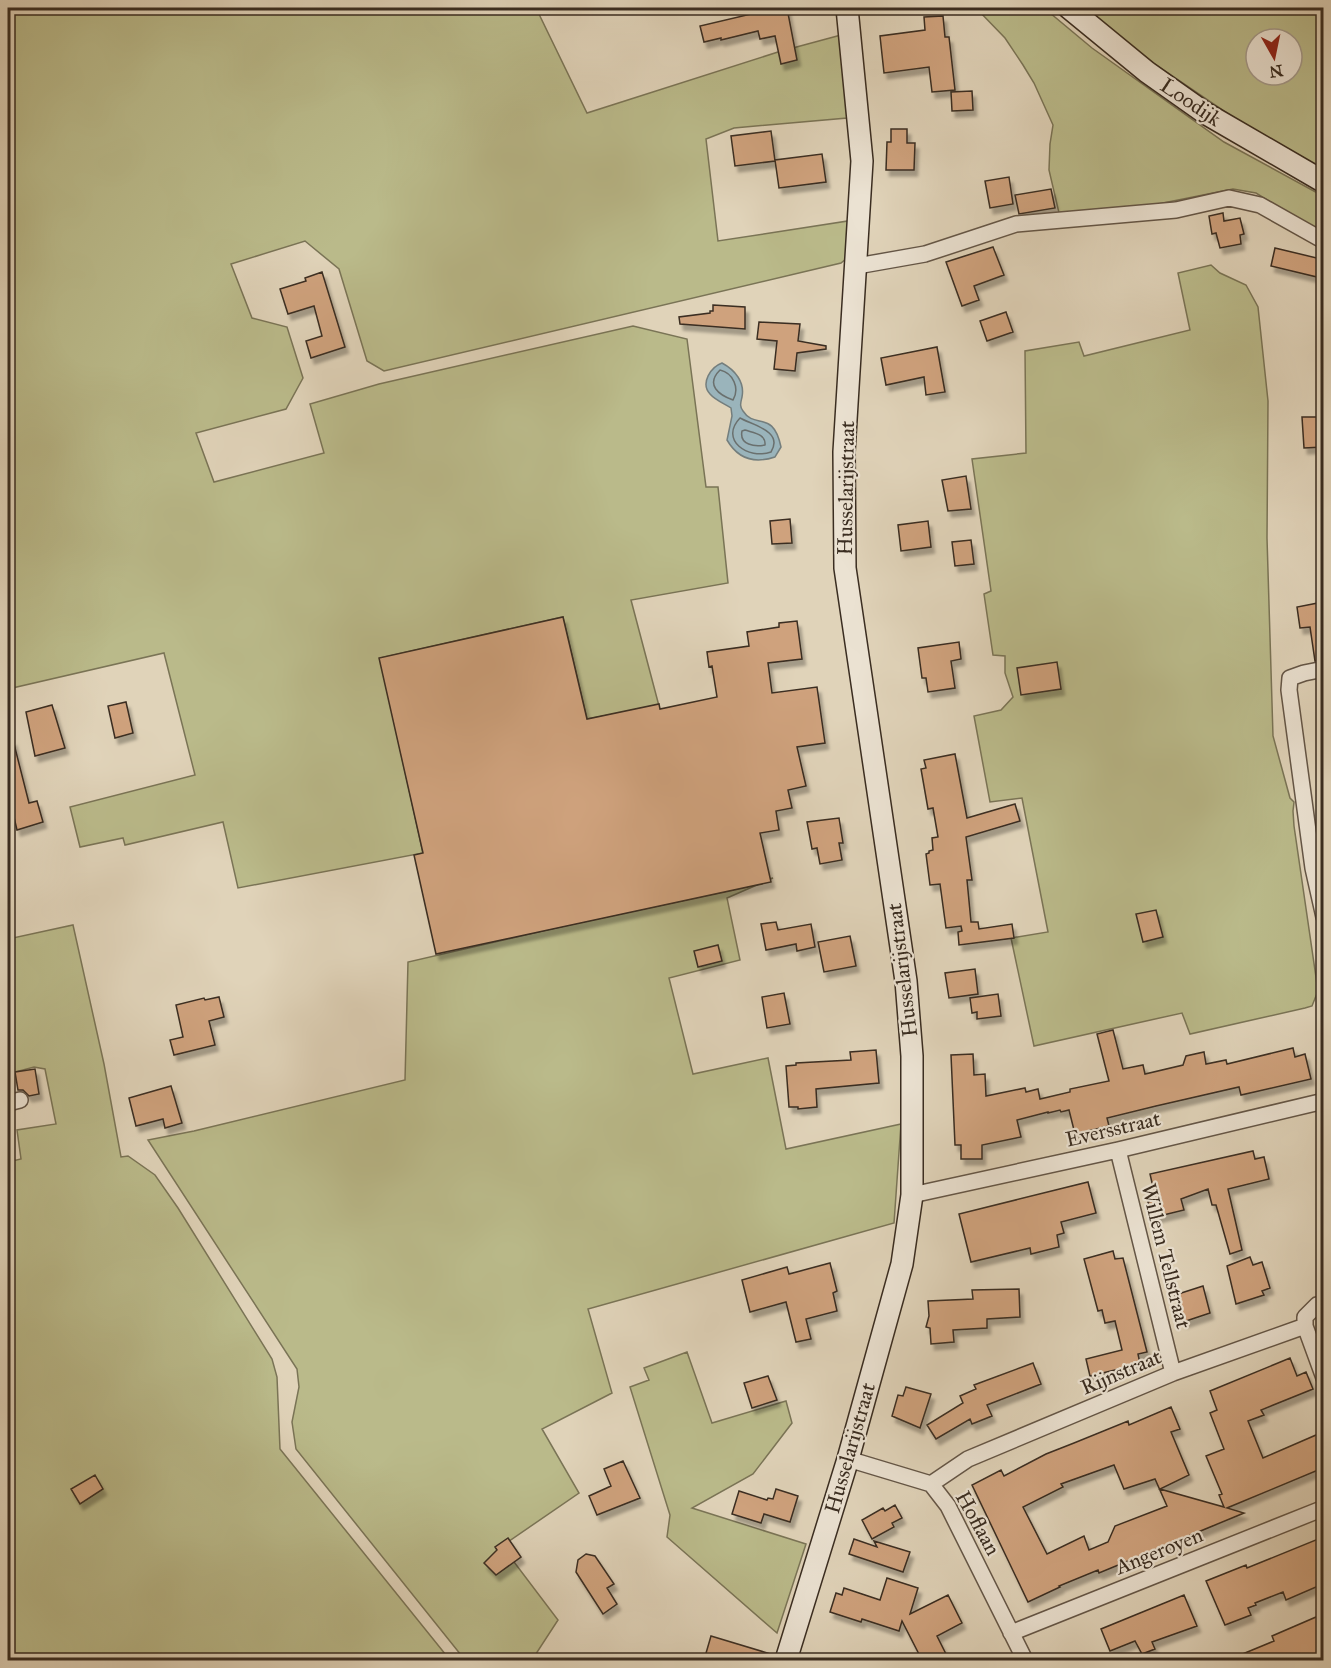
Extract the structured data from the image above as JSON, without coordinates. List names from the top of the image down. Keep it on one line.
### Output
{"streets":{"street":["Loodijk","Husselarijstraat","Eversstraat","Willem Tellstraat","Rijnstraat","Hoflaan","Angeroyen"]},"crossings":[["Husselarijstraat","Eversstraat"],["Husselarijstraat","Hoflaan"],["Eversstraat","Willem Tellstraat"],["Willem Tellstraat","Rijnstraat"],["Rijnstraat","Hoflaan"],["Hoflaan","Angeroyen"]],"north":"bottom"}
